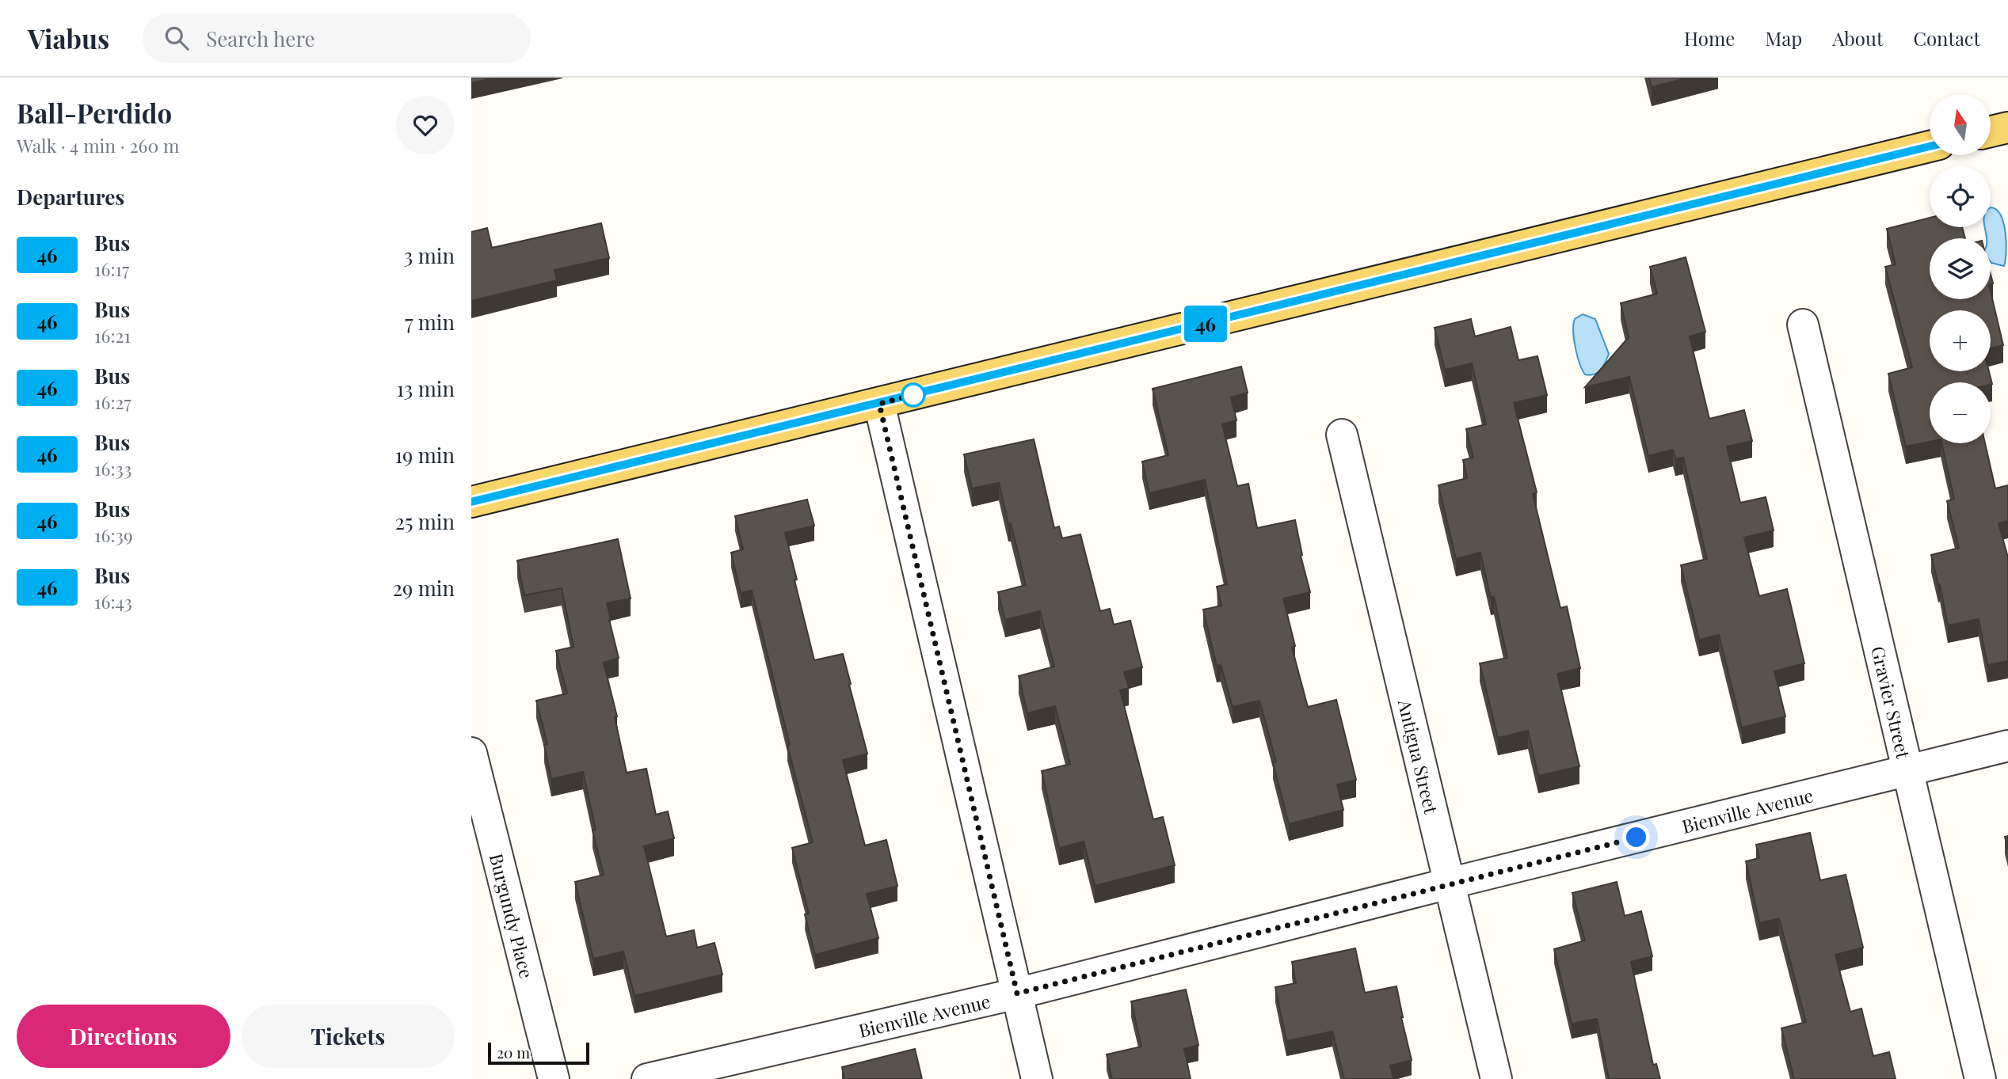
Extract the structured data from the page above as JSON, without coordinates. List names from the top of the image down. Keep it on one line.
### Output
{"streets":{"street":["Gravier Street","Antigua Street","Bienville Avenue","Burgundy Place"]},"crossings":[["Gravier Street","Bienville Avenue"],["Antigua Street","Bienville Avenue"]],"lines":["bus line 46"],"scale_bar":"20 m","north":"top","page":{"header":"Viabus","search":"Search here","nav":["Home","Map","About","Contact"],"heading":[["Ball-Perdido","Walk · 4 min · 260 m"],"Departures"],"on_map":"46","map_buttons":["+","−"],"list":[{"mark":"46","name":"Bus","note":"16:17","value":"3 min"},{"mark":"46","name":"Bus","note":"16:21","value":"7 min"},{"mark":"46","name":"Bus","note":"16:27","value":"13 min"},{"mark":"46","name":"Bus","note":"16:33","value":"19 min"},{"mark":"46","name":"Bus","note":"16:39","value":"25 min"},{"mark":"46","name":"Bus","note":"16:43","value":"29 min"}],"buttons":["Directions","Tickets"],"scale":"20 m"}}
